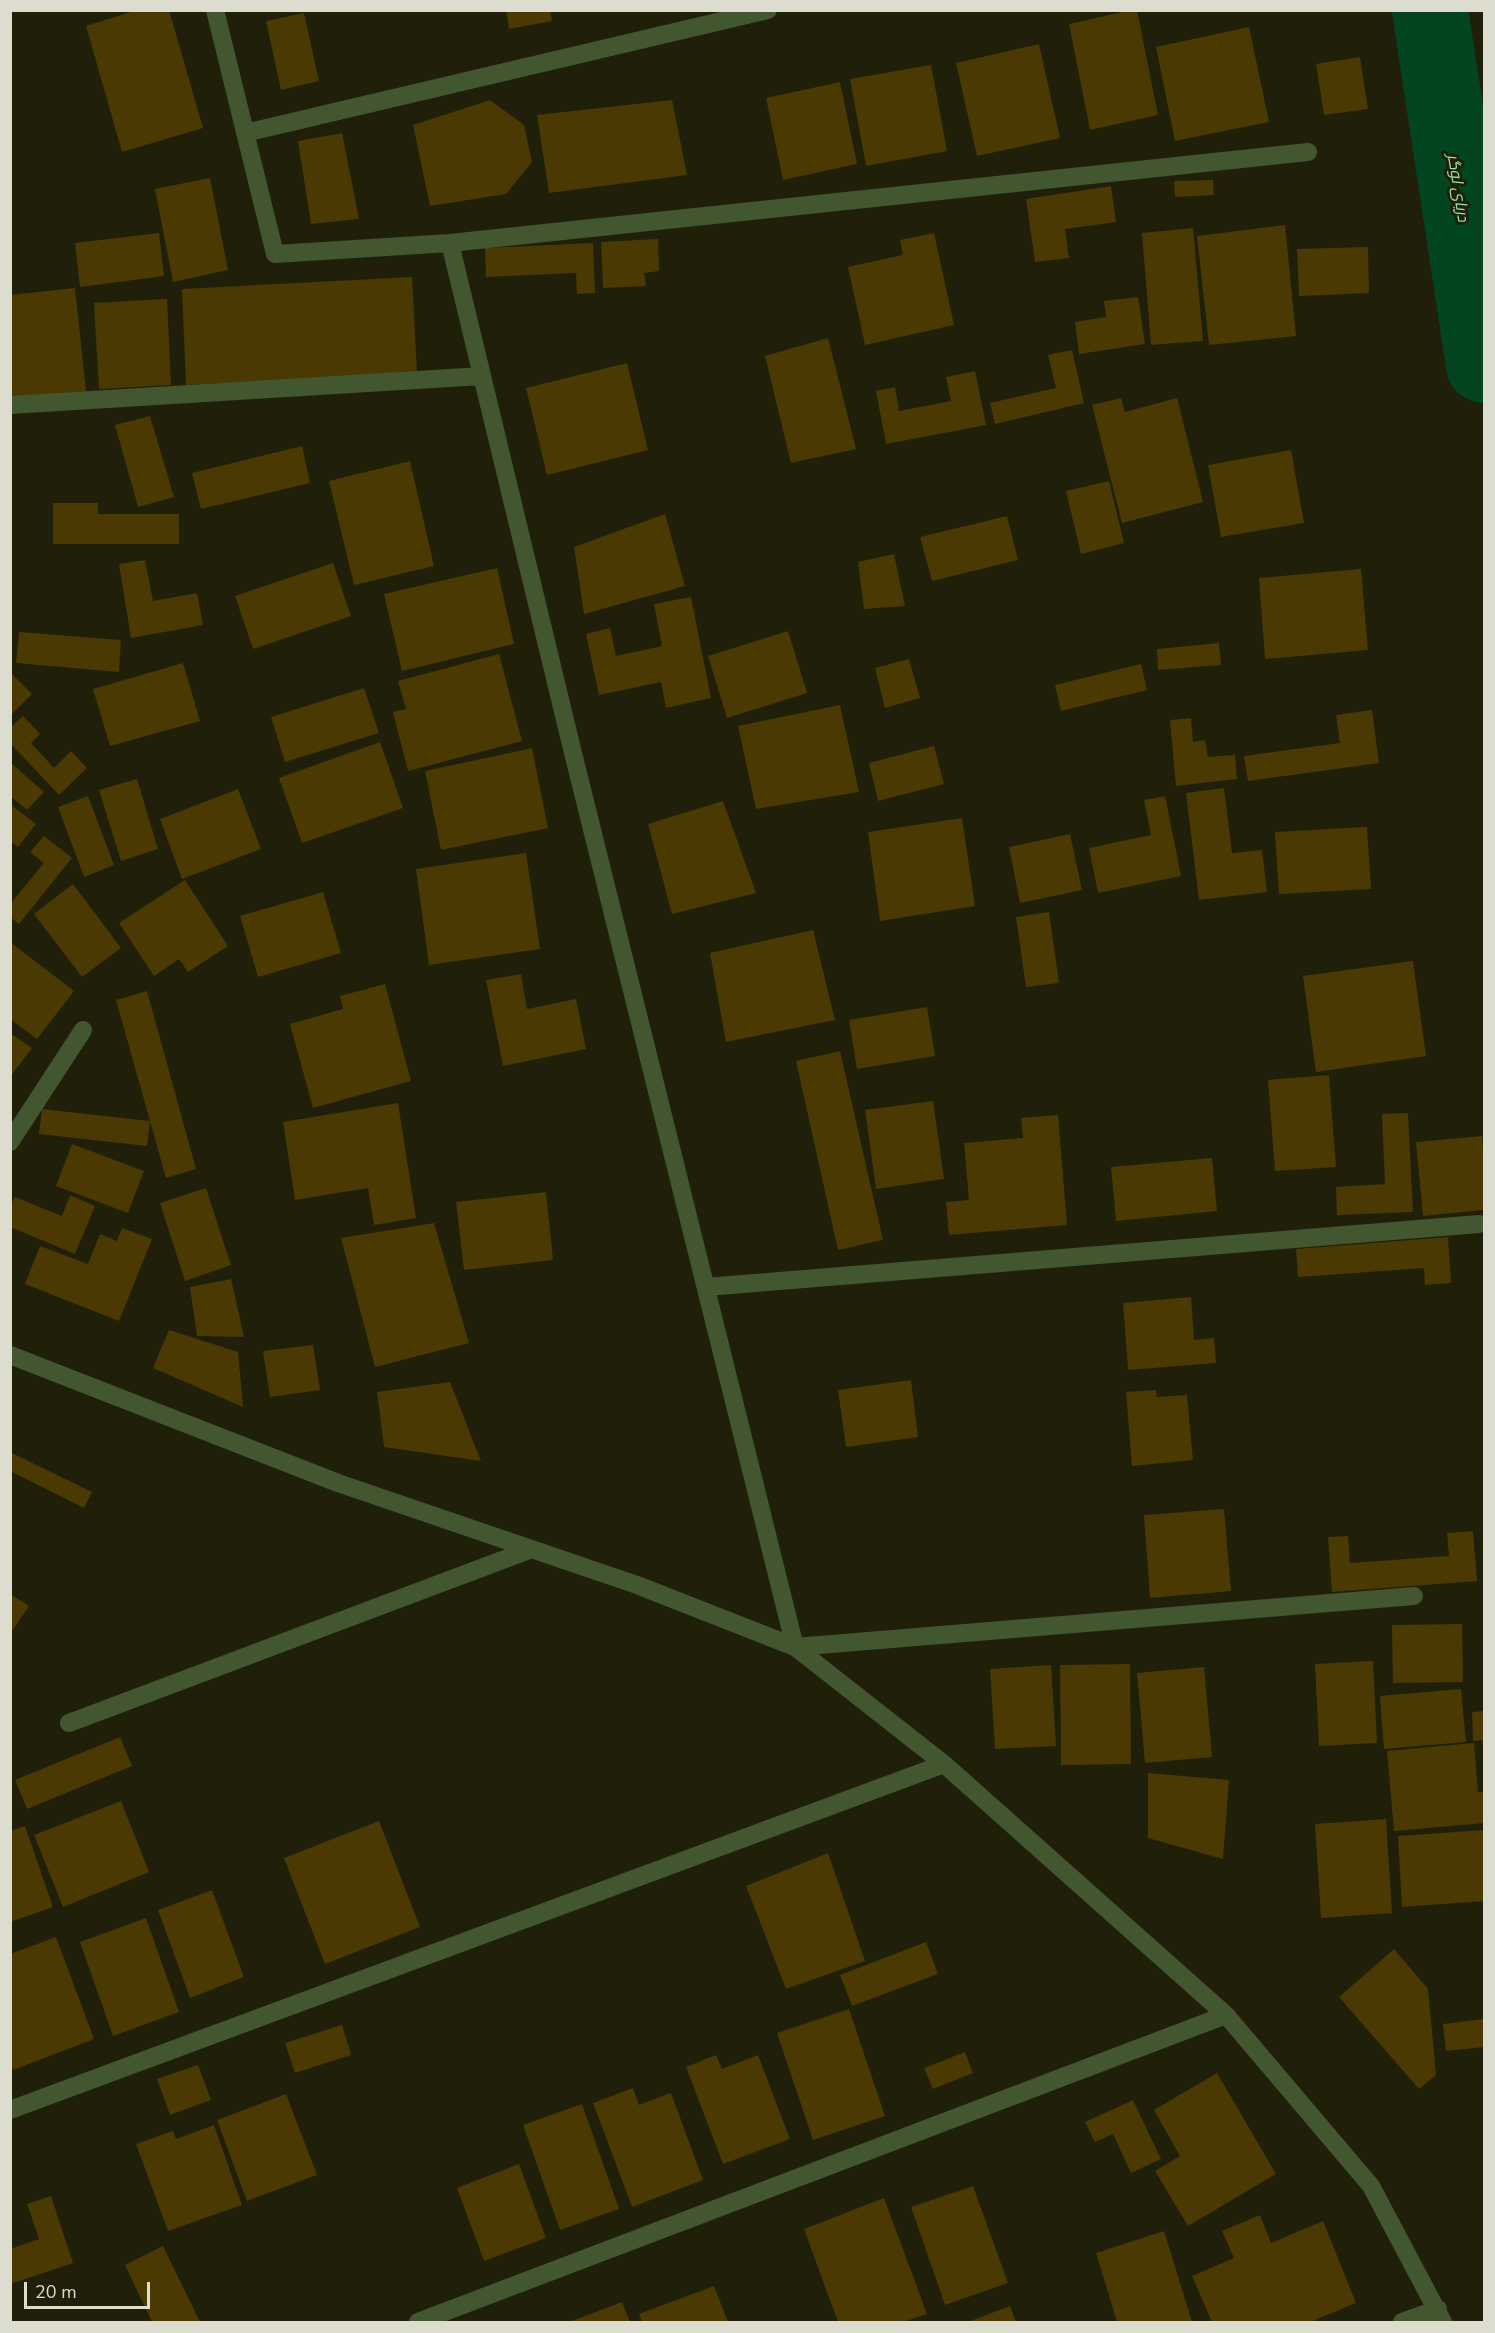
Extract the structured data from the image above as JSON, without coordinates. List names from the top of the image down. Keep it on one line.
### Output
{"water":["دریای لوگر"],"scale_bar":"20 m"}
